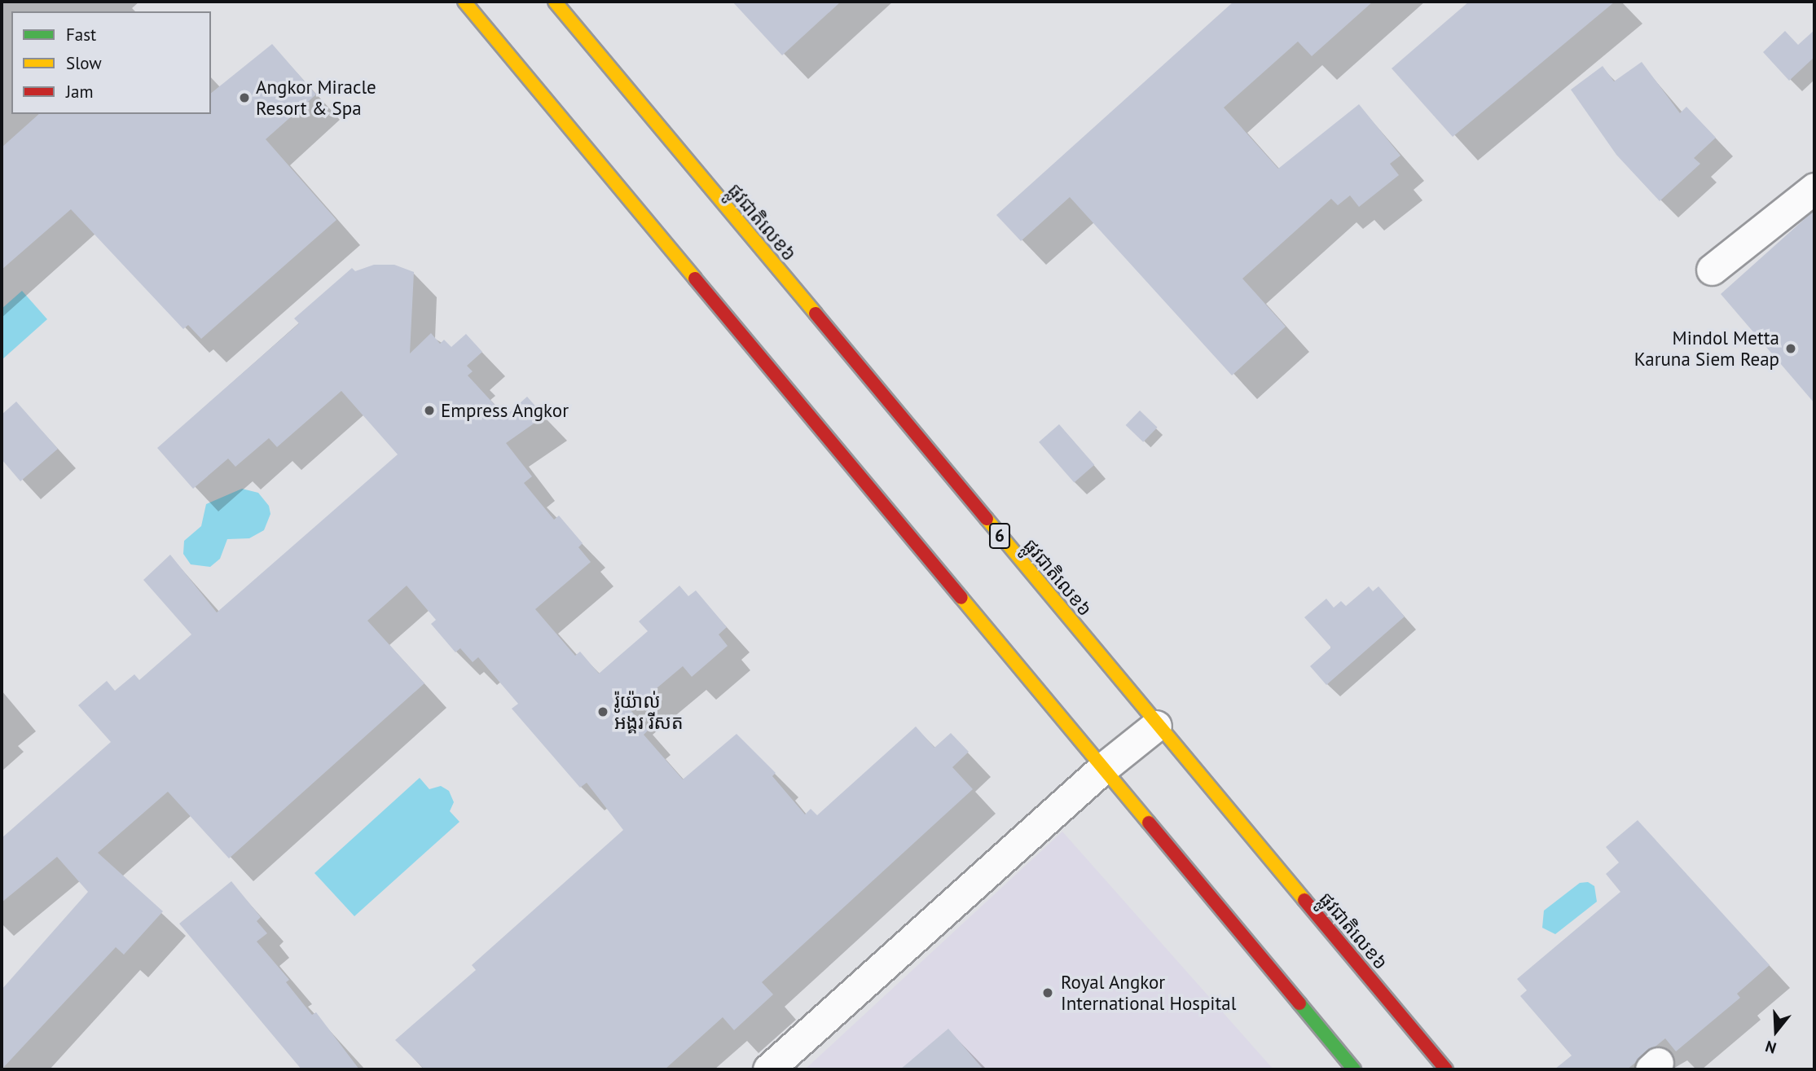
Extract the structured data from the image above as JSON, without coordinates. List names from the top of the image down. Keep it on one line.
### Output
{"streets":{"highway":["ផ្លូវជាតិលេខ៦","6"]},"places":["Angkor Miracle Resort & Spa","Mindol Metta Karuna Siem Reap","Empress Angkor","រ៉ូយ៉ាល់ អង្គរ រីសត","Royal Angkor International Hospital"],"legend":["Fast","Slow","Jam"],"north":"bottom"}
